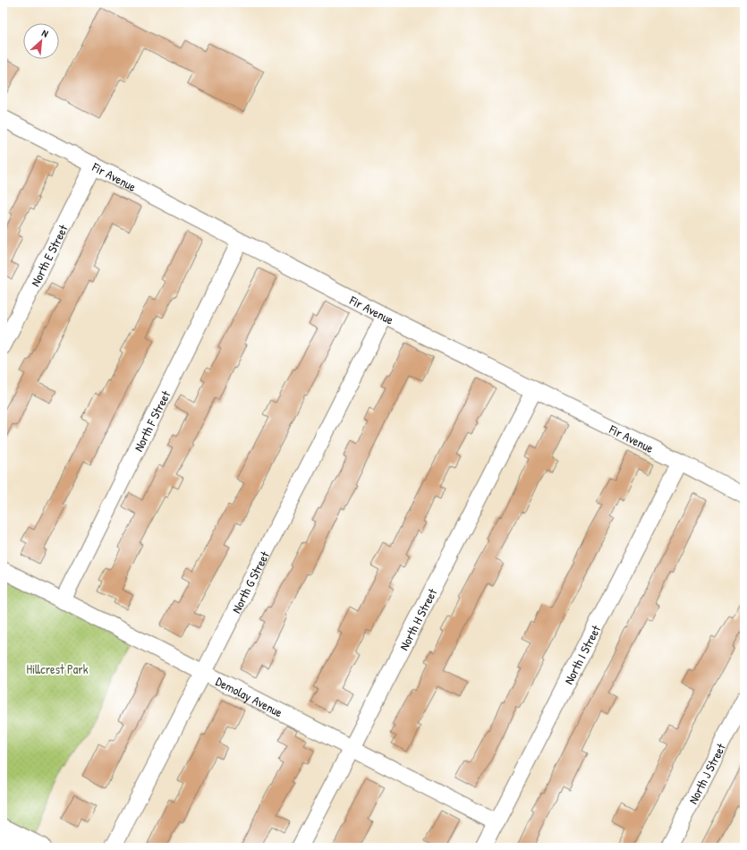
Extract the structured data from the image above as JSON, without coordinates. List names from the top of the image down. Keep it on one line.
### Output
{"streets":{"street":["Fir Avenue","North E Street","North F Street","North G Street","North H Street","North I Street","Demolay Avenue","North J Street"]},"crossings":[["Fir Avenue","North E Street"],["Fir Avenue","North F Street"],["Fir Avenue","North G Street"],["Fir Avenue","North H Street"],["Fir Avenue","North I Street"],["North F Street","Demolay Avenue"],["North G Street","Demolay Avenue"],["North H Street","Demolay Avenue"],["North I Street","Demolay Avenue"]],"parks":["Hillcrest Park"],"north":"top right"}
